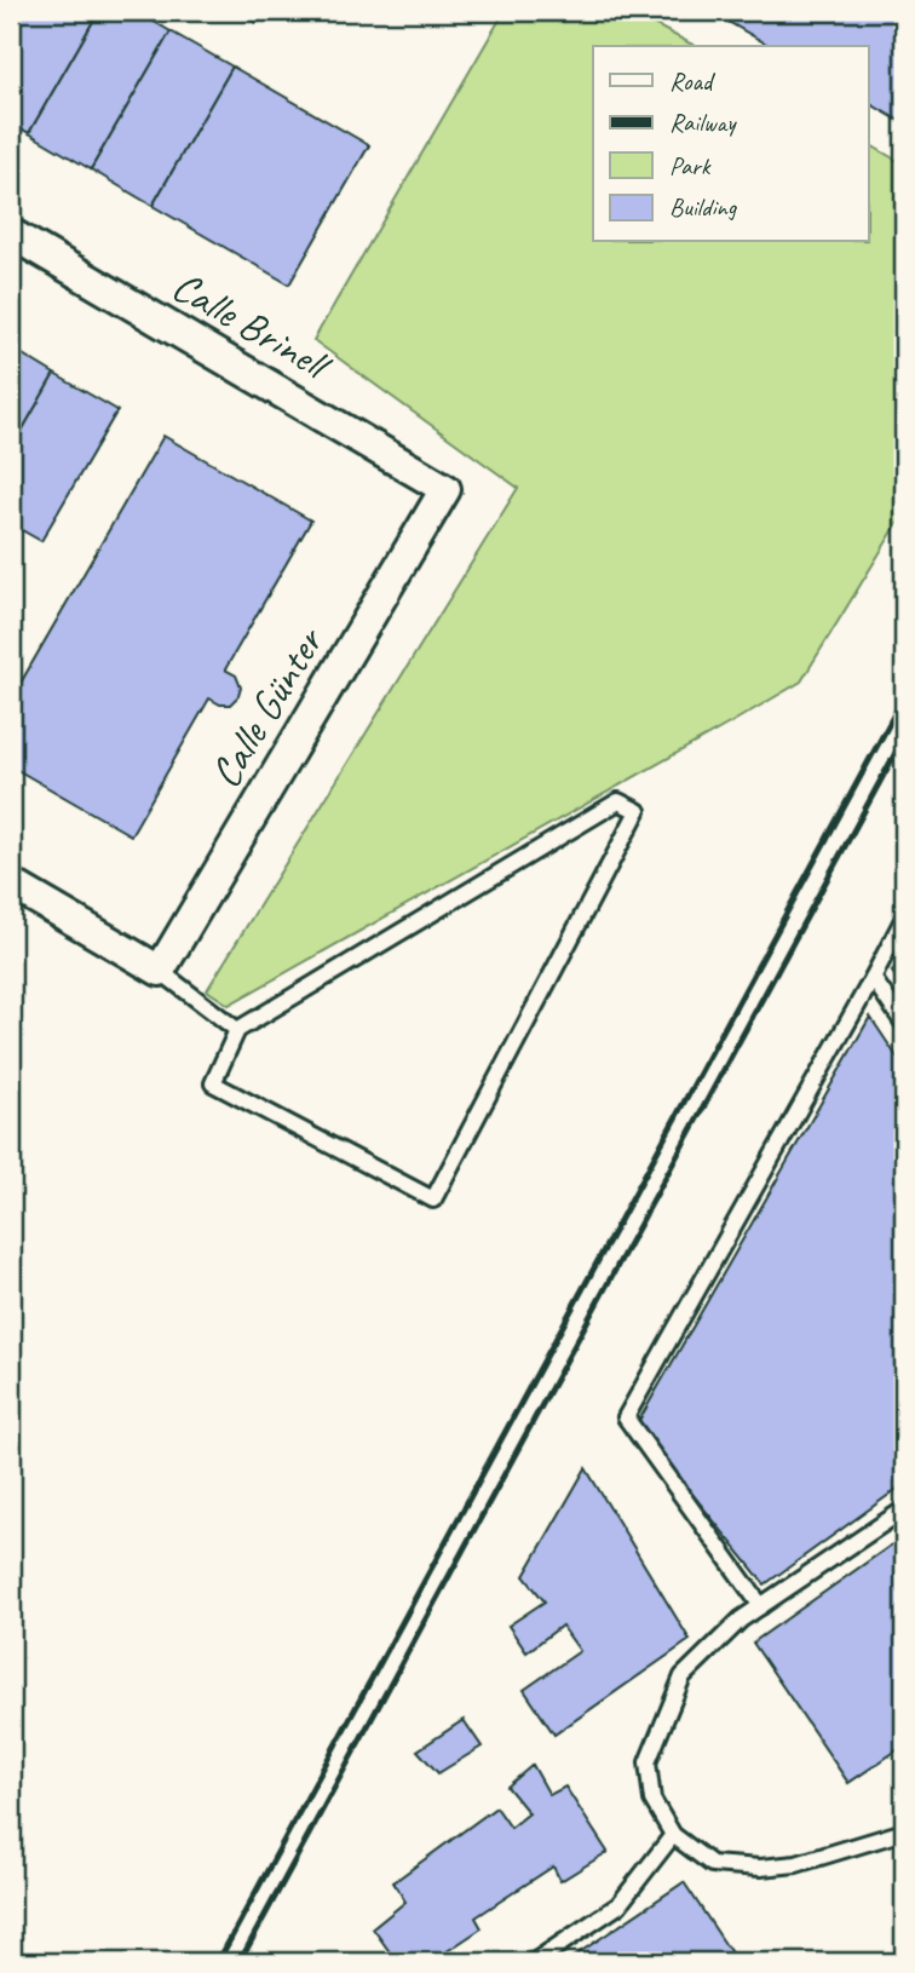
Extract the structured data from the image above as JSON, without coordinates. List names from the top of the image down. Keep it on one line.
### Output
{"streets":{"street":["Calle Brinell","Calle Günter"]},"crossings":[["Calle Brinell","Calle Günter"]],"legend":["Road","Railway","Park","Building"]}
